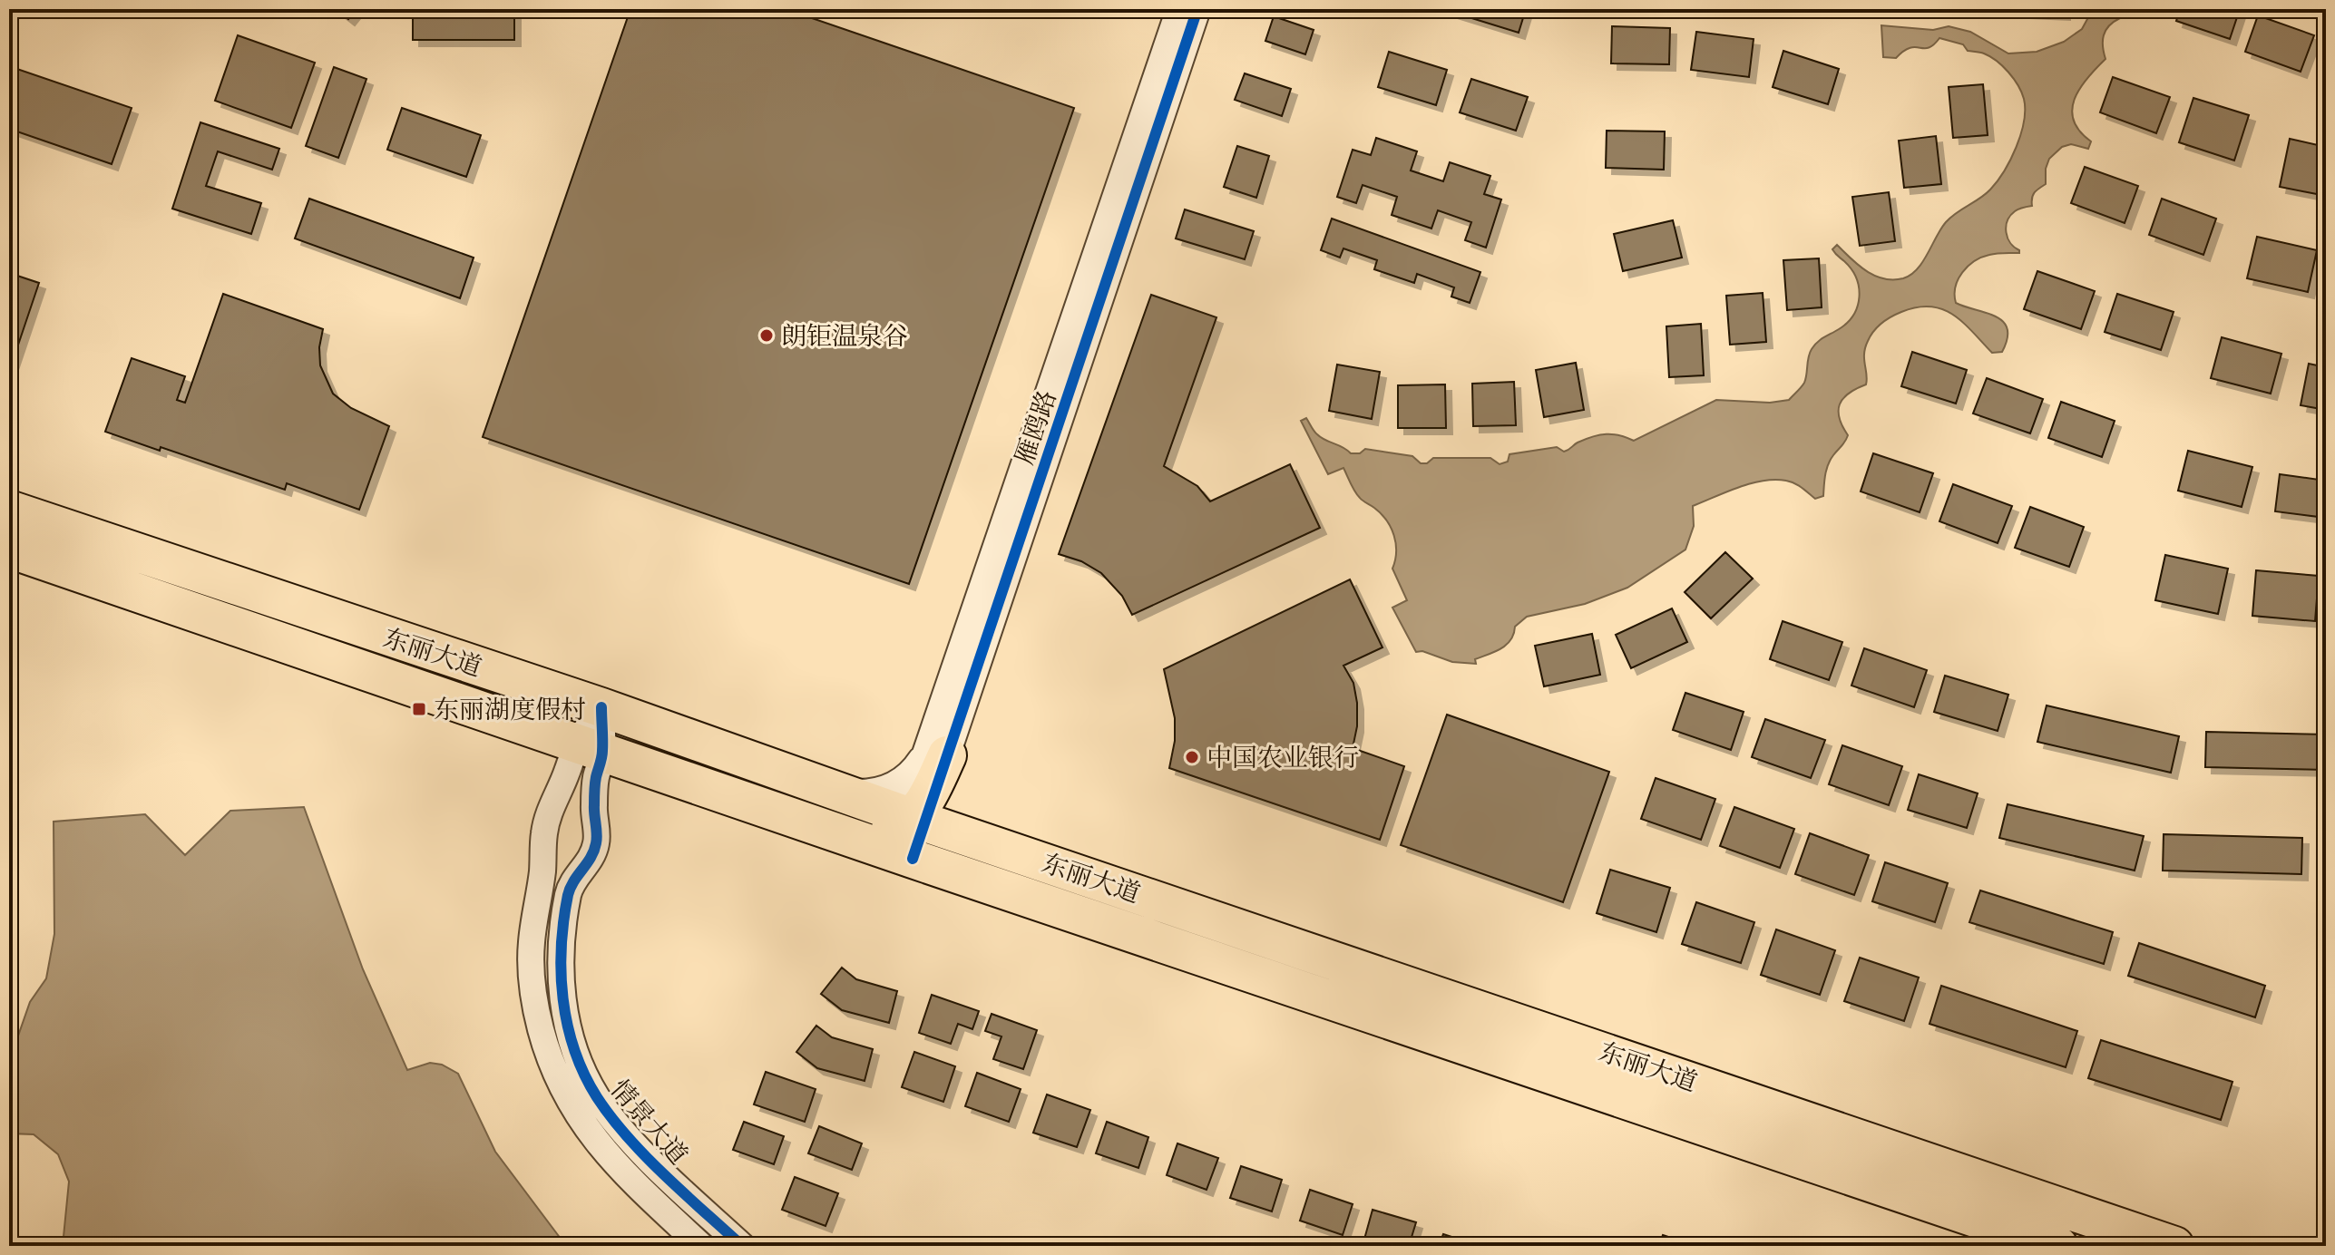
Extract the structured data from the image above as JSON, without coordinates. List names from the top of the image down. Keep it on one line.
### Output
{"streets":{"highway":["东丽大道"],"street":["雁鸥路","情景大道"]},"crossings":[["东丽大道","情景大道"]],"places":{"other":["朗钜温泉谷","中国农业银行"],"transit":["东丽湖度假村"]}}
